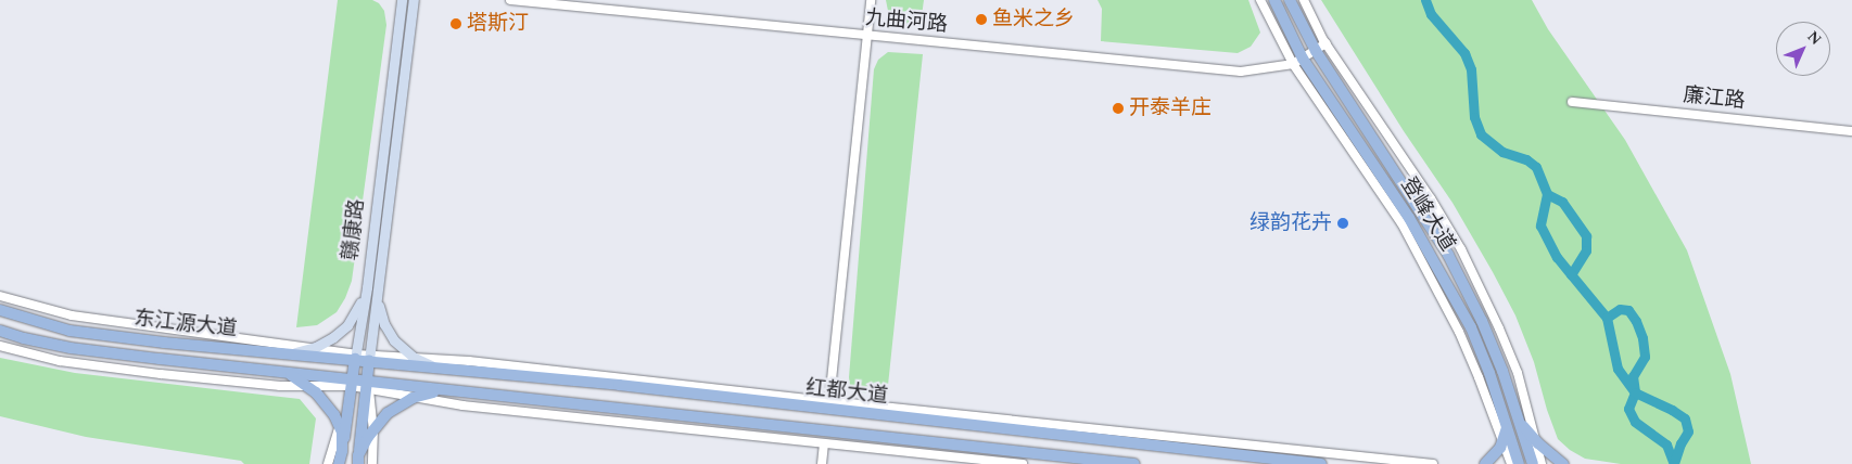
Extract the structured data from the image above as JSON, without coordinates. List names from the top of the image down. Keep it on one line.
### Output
{"streets":{"main road":["登峰大道","赣康路","东江源大道","红都大道"],"street":["九曲河路","廉江路"]},"crossings":[["九曲河路","登峰大道"],["赣康路","东江源大道"],["赣康路","红都大道"],["东江源大道","红都大道"]],"places":["鱼米之乡","塔斯汀","开泰羊庄","绿韵花卉"],"north":"top right"}
